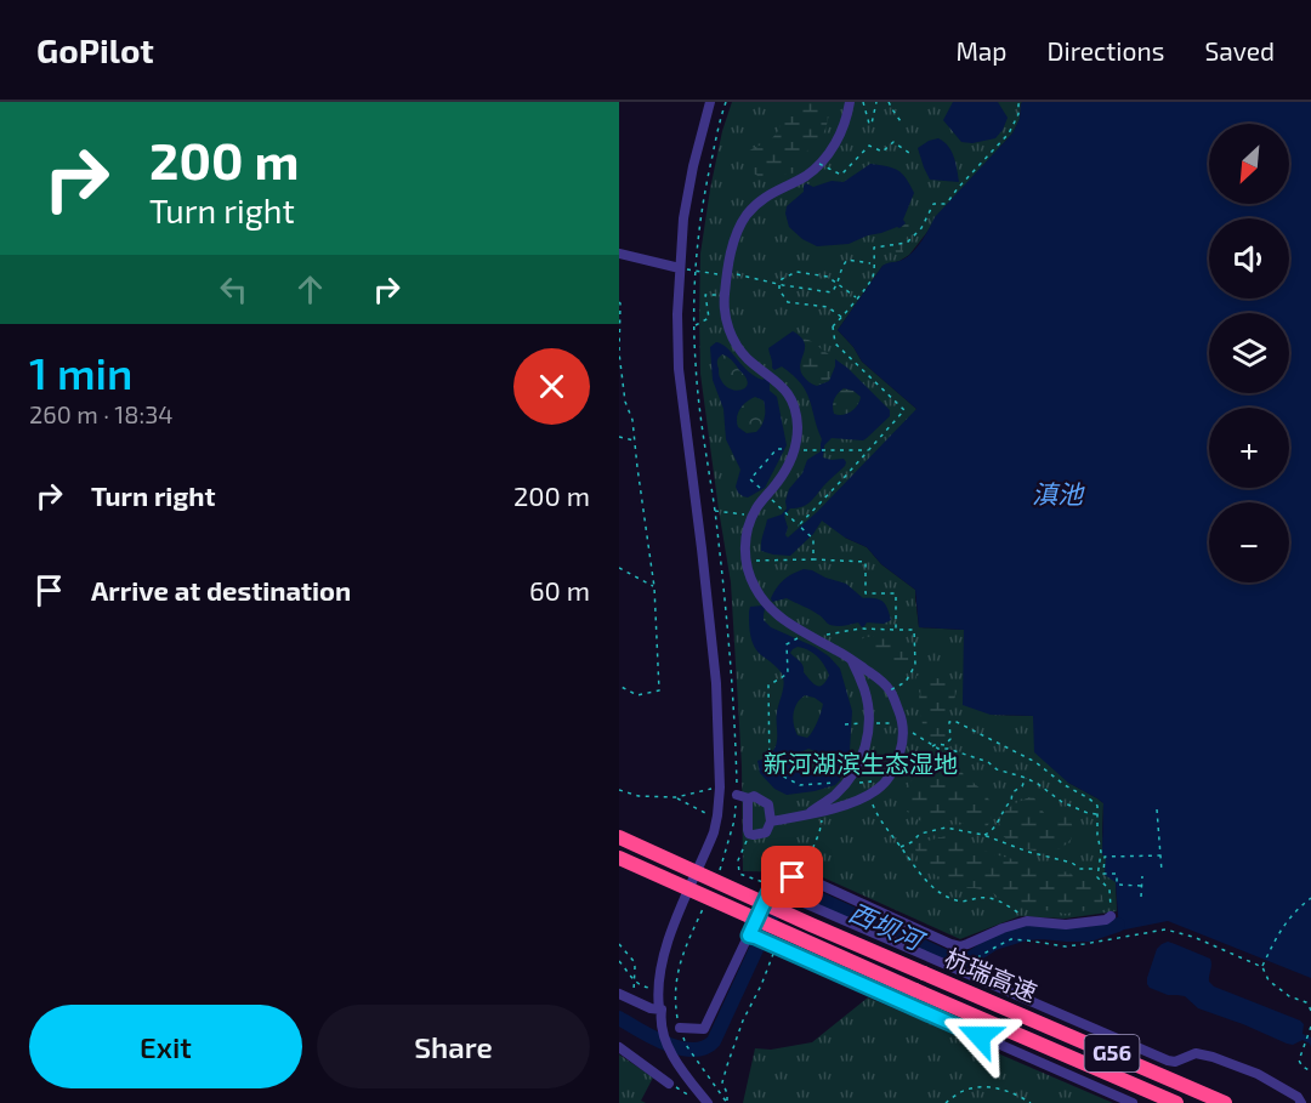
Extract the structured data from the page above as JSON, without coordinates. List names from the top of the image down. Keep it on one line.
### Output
{"streets":{"highway":["杭瑞高速","G56"]},"water":["滇池","西坝河"],"parks":["新河湖滨生态湿地"],"north":"bottom left","page":{"header":"GoPilot","nav":["Map","Directions","Saved"],"turn":["200 m","Turn right"],"map_buttons":["+","−"],"heading":["1 min","260 m · 18:34"],"list":[{"name":"Turn right","value":"200 m"},{"name":"Arrive at destination","value":"60 m"}],"buttons":["Exit","Share"]}}
